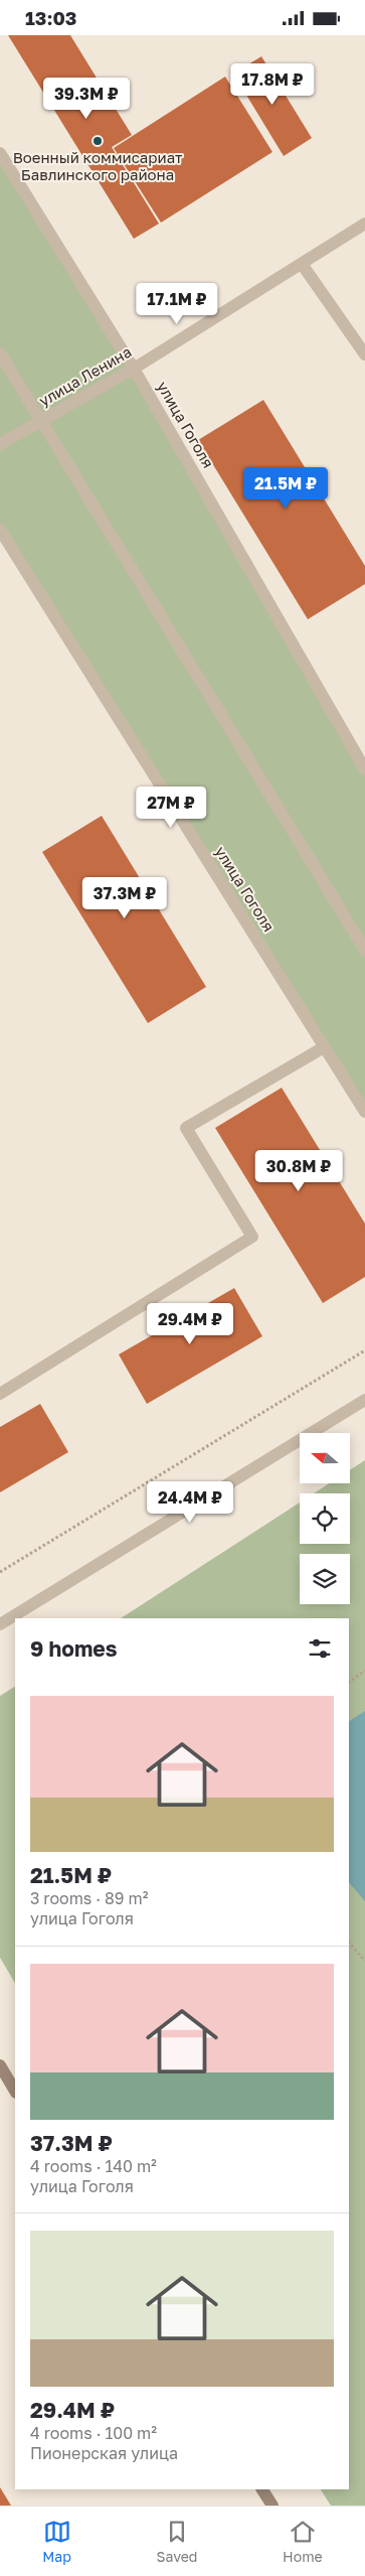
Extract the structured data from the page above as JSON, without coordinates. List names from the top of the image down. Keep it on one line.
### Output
{"streets":{"street":["улица Ленина","улица Гоголя"]},"crossings":[["улица Ленина","улица Гоголя"]],"places":["Военный коммисариат Бавлинского района"],"north":"left","page":{"status":"13:03","price":["17.8M ₽","39.3M ₽","17.1M ₽","21.5M ₽","27M ₽","37.3M ₽","30.8M ₽","29.4M ₽","24.4M ₽"],"heading":"9 homes","list":[{"name":"21.5M ₽","note":"3 rooms · 89 m² · улица Гоголя"},{"name":"37.3M ₽","note":"4 rooms · 140 m² · улица Гоголя"},{"name":"29.4M ₽","note":"4 rooms · 100 m² · Пионерская улица"}],"tabs":["Map","Saved","Home"]}}
